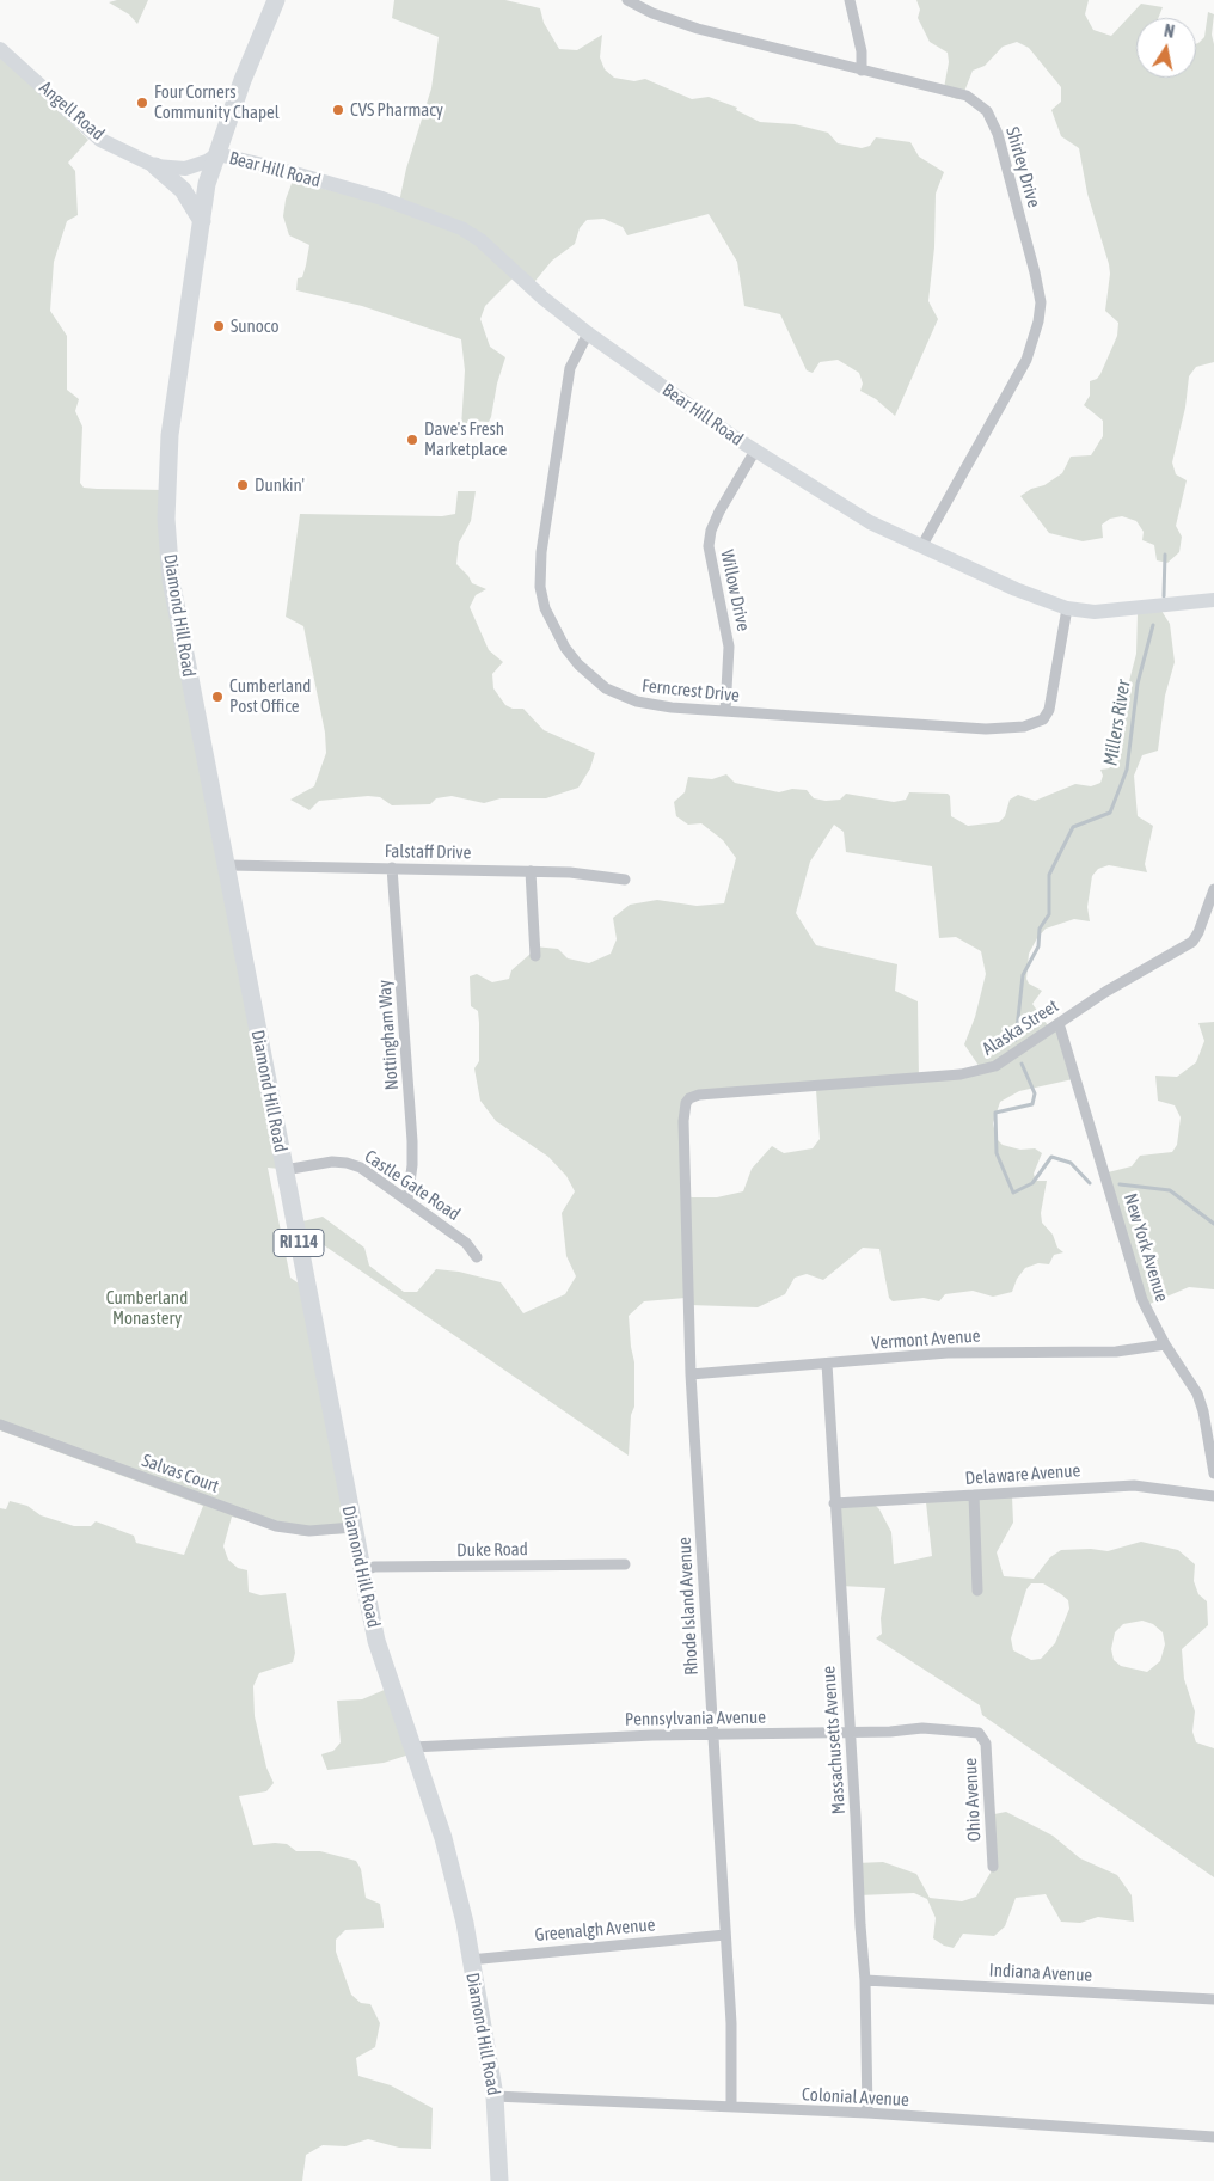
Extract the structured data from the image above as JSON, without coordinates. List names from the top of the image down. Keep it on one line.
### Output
{"streets":{"main road":["Diamond Hill Road","RI 114"],"street":["Angell Road","Shirley Drive","Bear Hill Road","Willow Drive","Ferncrest Drive","Falstaff Drive","Alaska Street","Nottingham Way","Castle Gate Road","New York Avenue","Vermont Avenue","Salvas Court","Delaware Avenue","Duke Road","Rhode Island Avenue","Pennsylvania Avenue","Massachusetts Avenue","Ohio Avenue","Greenalgh Avenue","Indiana Avenue","Colonial Avenue"]},"crossings":[["Angell Road","Bear Hill Road"],["Angell Road","Diamond Hill Road"],["Shirley Drive","Bear Hill Road"],["Bear Hill Road","Willow Drive"],["Bear Hill Road","Diamond Hill Road"],["Bear Hill Road","Ferncrest Drive"],["Willow Drive","Ferncrest Drive"],["Diamond Hill Road","Falstaff Drive"],["Diamond Hill Road","Castle Gate Road"],["Diamond Hill Road","Salvas Court"],["Diamond Hill Road","Duke Road"],["Diamond Hill Road","Pennsylvania Avenue"],["Diamond Hill Road","Greenalgh Avenue"],["Diamond Hill Road","Colonial Avenue"],["Falstaff Drive","Nottingham Way"],["Alaska Street","New York Avenue"],["Alaska Street","Rhode Island Avenue"],["Nottingham Way","Castle Gate Road"],["New York Avenue","Vermont Avenue"],["Vermont Avenue","Rhode Island Avenue"],["Vermont Avenue","Massachusetts Avenue"],["Delaware Avenue","Massachusetts Avenue"],["Rhode Island Avenue","Pennsylvania Avenue"],["Rhode Island Avenue","Greenalgh Avenue"],["Rhode Island Avenue","Colonial Avenue"],["Pennsylvania Avenue","Massachusetts Avenue"],["Pennsylvania Avenue","Ohio Avenue"],["Massachusetts Avenue","Indiana Avenue"],["Massachusetts Avenue","Colonial Avenue"]],"water":["Millers River"],"parks":["Cumberland Monastery"],"places":["Four Corners Community Chapel","CVS Pharmacy","Sunoco","Dave's Fresh Marketplace","Dunkin'","Cumberland Post Office"],"north":"top"}
